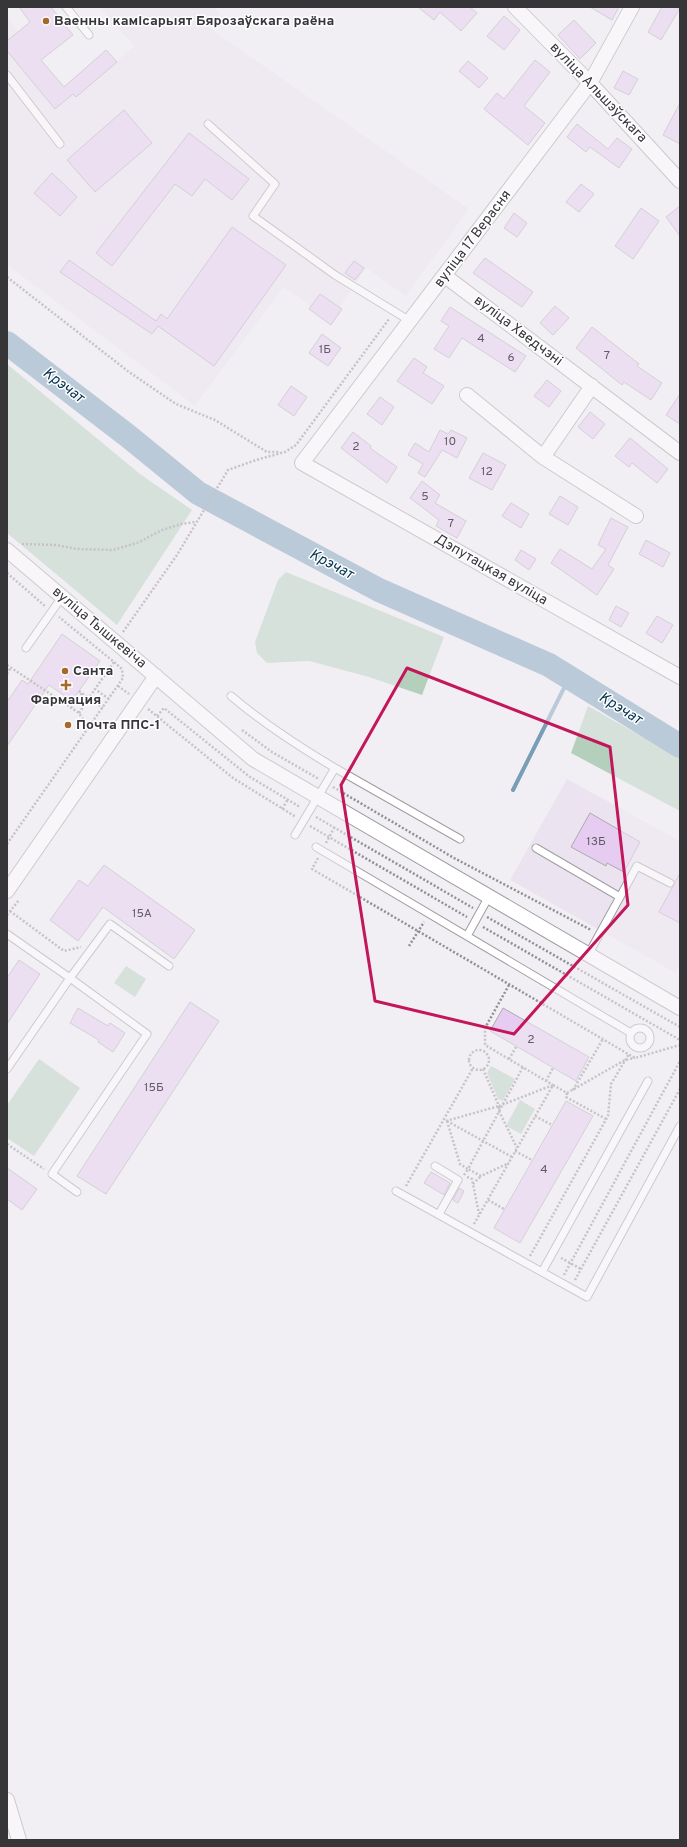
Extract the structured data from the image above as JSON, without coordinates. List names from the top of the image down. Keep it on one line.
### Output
{"streets":{"street":["вуліца Альшэўскага","вуліца 17 Верасня","вуліца Хведчэні","Дэпутацкая вуліца","вуліца Тышкевіча"]},"crossings":[["вуліца Альшэўскага","вуліца 17 Верасня"],["вуліца 17 Верасня","вуліца Хведчэні"],["вуліца 17 Верасня","Дэпутацкая вуліца"]],"water":["Крэчат"],"places":{"other":["Ваенны камісарыят Бярозаўскага раёна","Санта","Почта ППС-1"],"health":["Фармация"]},"house_numbers":["4","1Б","7","6","10","2","12","5","7","13Б","15А","2","15Б","4"]}
